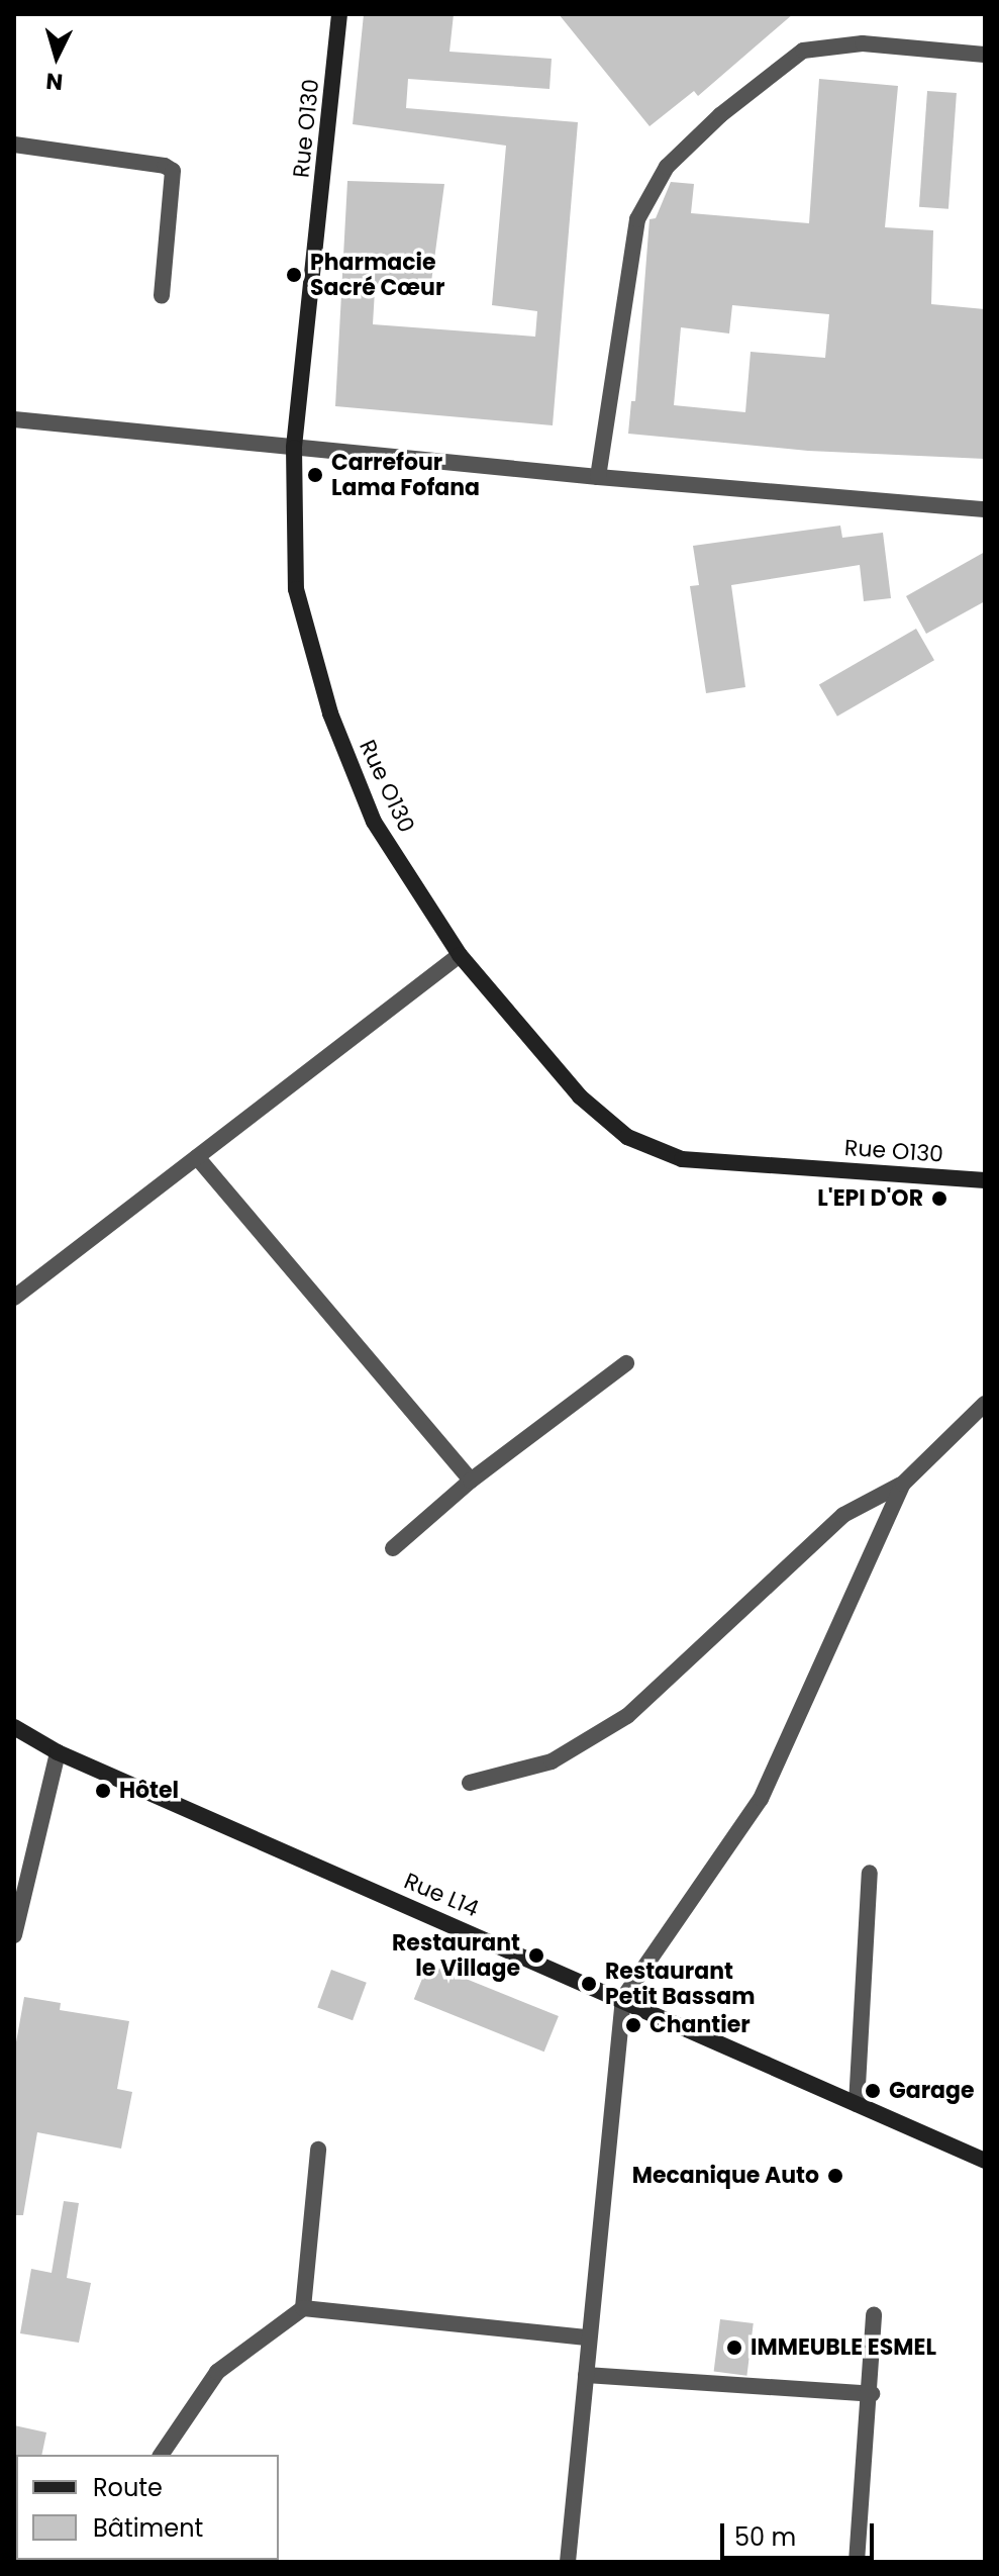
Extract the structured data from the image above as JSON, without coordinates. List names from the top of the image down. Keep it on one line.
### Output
{"streets":{"street":["Rue O130","Rue L14"]},"places":["Pharmacie Sacré Cœur","Carrefour Lama Fofana","L'EPI D'OR","Hôtel","Restaurant le Village","Restaurant Petit Bassam","Chantier","Garage","Mecanique Auto","IMMEUBLE ESMEL"],"legend":["Route","Bâtiment"],"scale_bar":"50 m","north":"bottom"}
